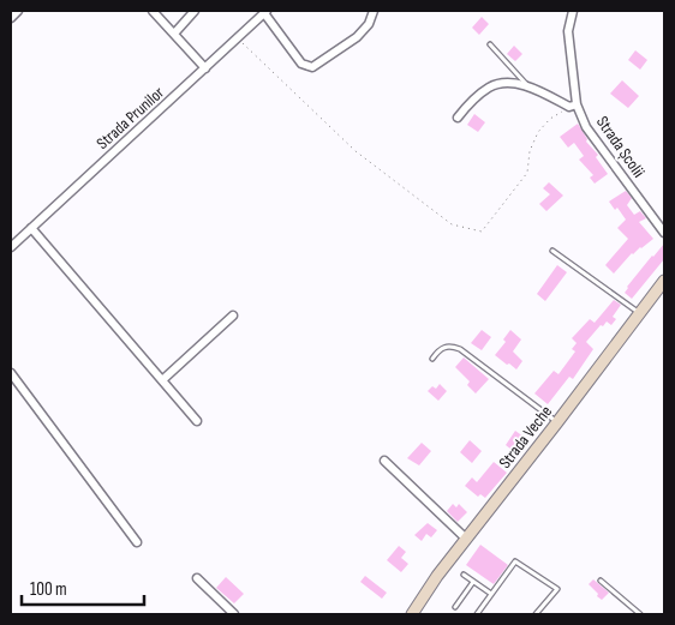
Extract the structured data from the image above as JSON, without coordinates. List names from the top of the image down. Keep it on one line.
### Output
{"streets":{"street":["Strada Prunilor","Strada Școlii","Strada Veche"]},"scale_bar":"100 m"}
